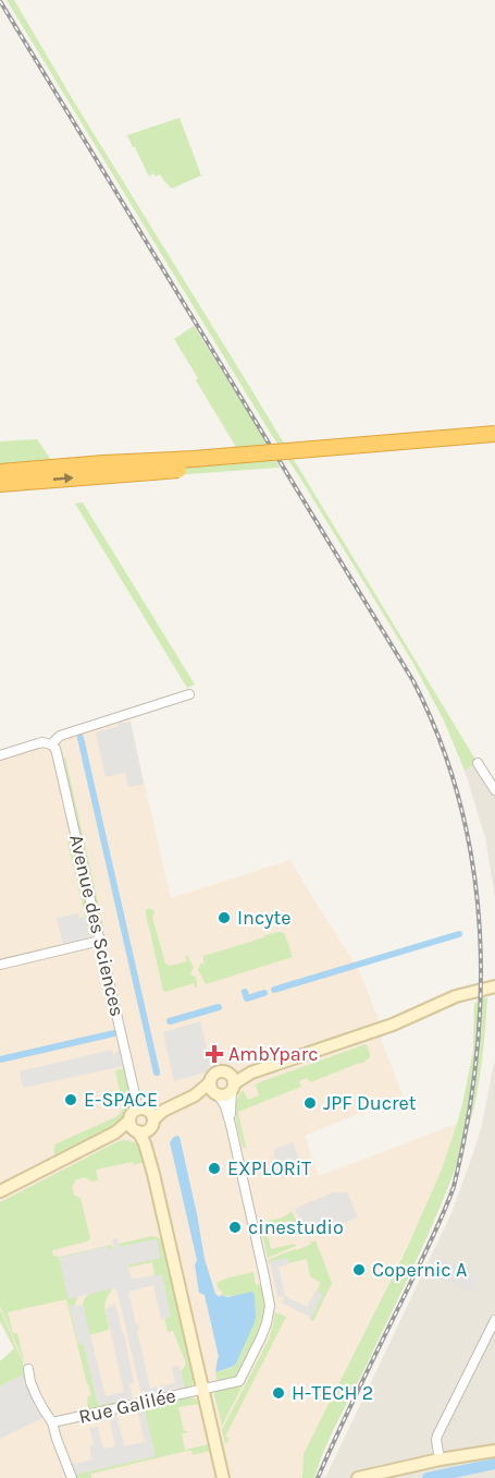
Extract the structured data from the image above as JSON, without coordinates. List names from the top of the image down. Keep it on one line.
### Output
{"streets":{"street":["Avenue des Sciences","Rue Galilée"]},"crossings":[["Avenue des Sciences","Rue Galilée"]],"places":{"other":["Incyte","E-SPACE","JPF Ducret","EXPLORiT","cinestudio","Copernic A","H-TECH 2"],"health":["AmbYparc"]}}
